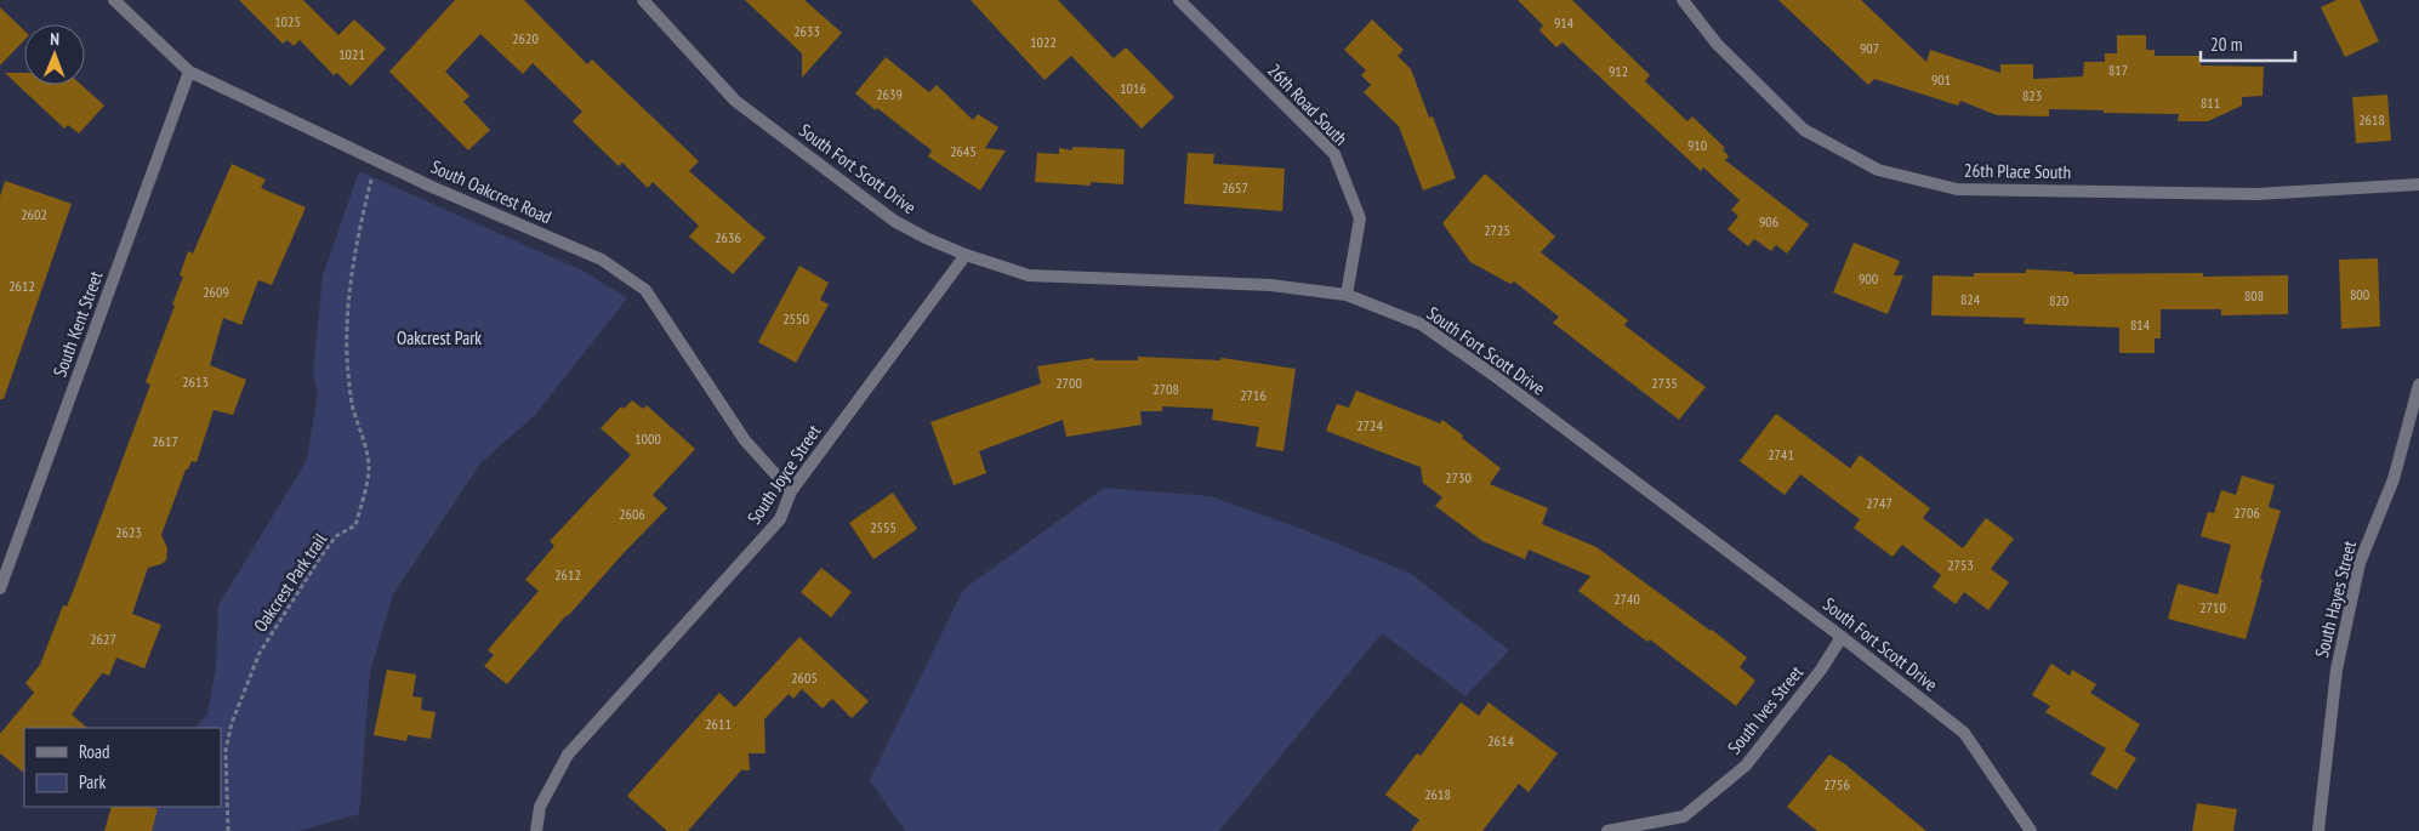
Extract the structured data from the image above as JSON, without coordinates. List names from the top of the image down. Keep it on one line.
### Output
{"streets":{"street":["26th Road South","South Fort Scott Drive","26th Place South","South Oakcrest Road","South Kent Street","South Joyce Street","South Hayes Street","South Ives Street"],"path":["Oakcrest Park trail"]},"crossings":[["26th Road South","South Fort Scott Drive"],["South Fort Scott Drive","South Joyce Street"],["South Fort Scott Drive","South Ives Street"],["South Oakcrest Road","South Kent Street"],["South Oakcrest Road","South Joyce Street"]],"parks":["Oakcrest Park"],"house_numbers":["1025","914","2633","2620","1022","907","1021","817","912","901","1016","2639","823","811","2618","910","2645","2657","2602","906","2725","2636","900","2612","2609","800","808","824","820","2550","814","2613","2700","2735","2708","2716","2724","1000","2617","2741","2730","2747","2706","2606","2555","2623","2753","2612","2740","2710","2627","2605","2611","2614","2756","2618"],"legend":["Road","Park"],"scale_bar":"20 m","north":"top"}
